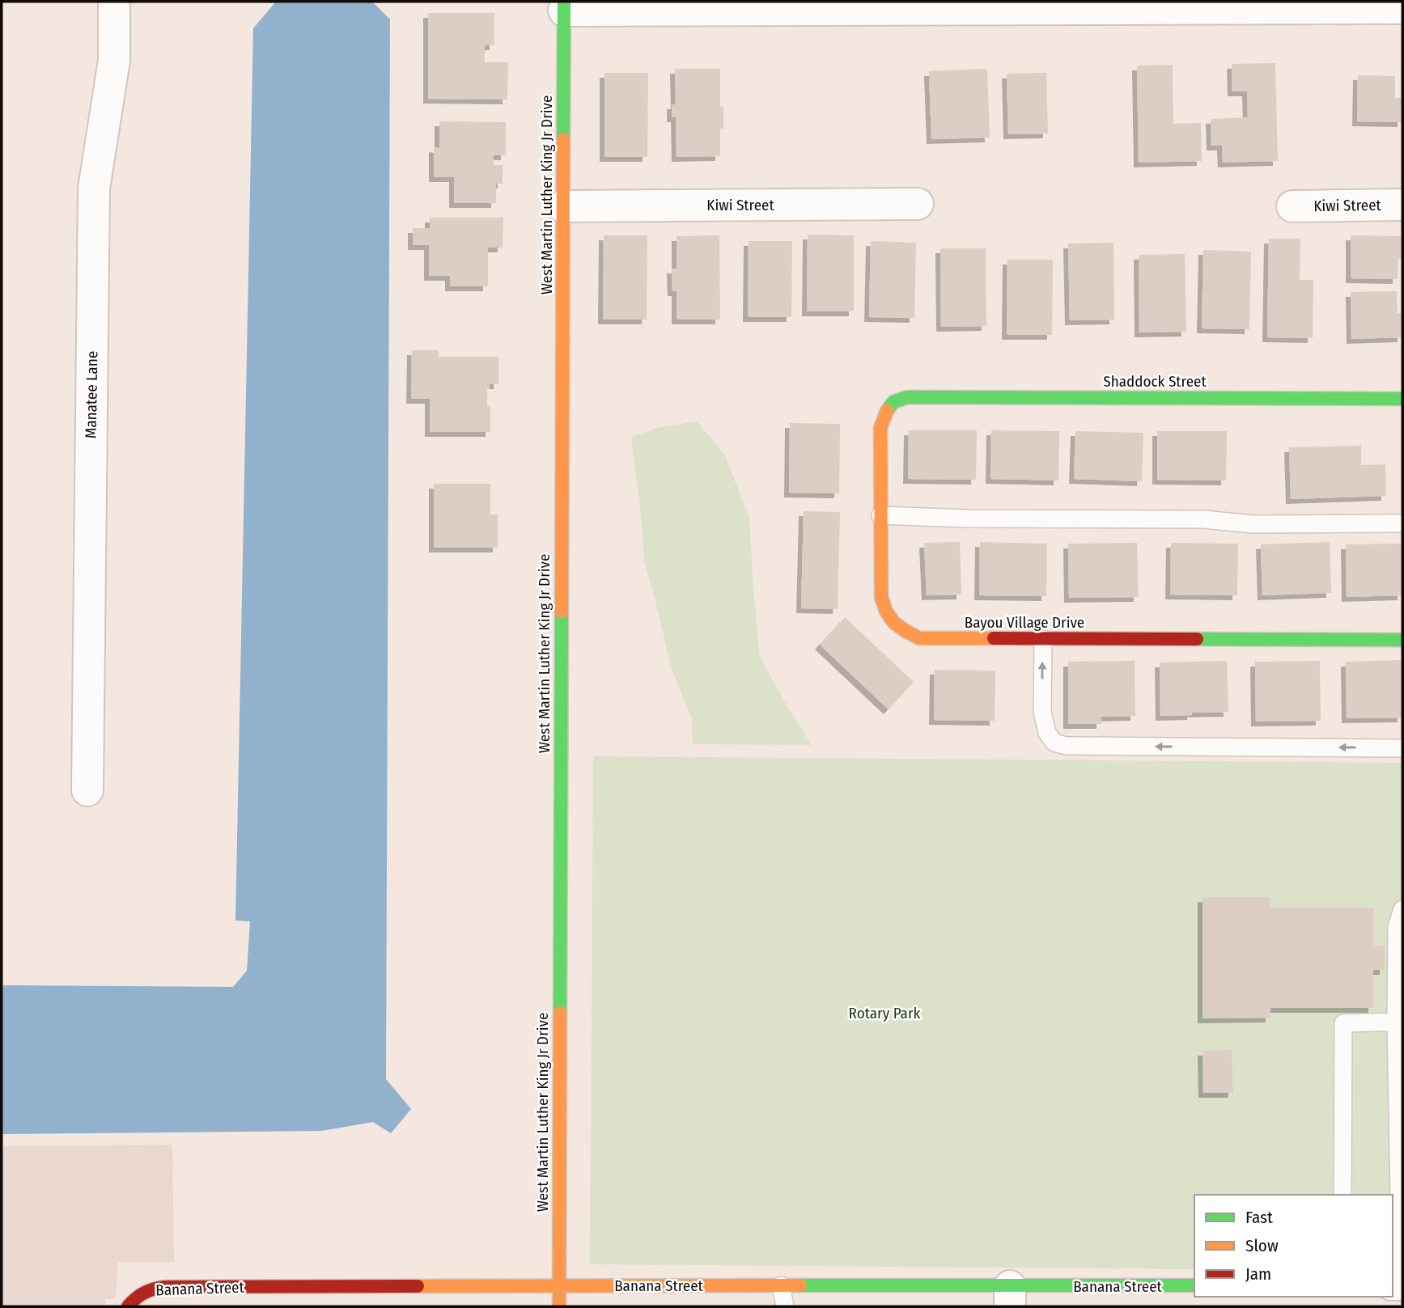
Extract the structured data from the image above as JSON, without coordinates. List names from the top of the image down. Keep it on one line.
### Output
{"streets":{"street":["West Martin Luther King Jr Drive","Kiwi Street","Shaddock Street","Manatee Lane","Bayou Village Drive","Banana Street"]},"crossings":[["West Martin Luther King Jr Drive","Kiwi Street"],["West Martin Luther King Jr Drive","Banana Street"],["Shaddock Street","Bayou Village Drive"]],"parks":["Rotary Park"],"legend":["Fast","Slow","Jam"]}
